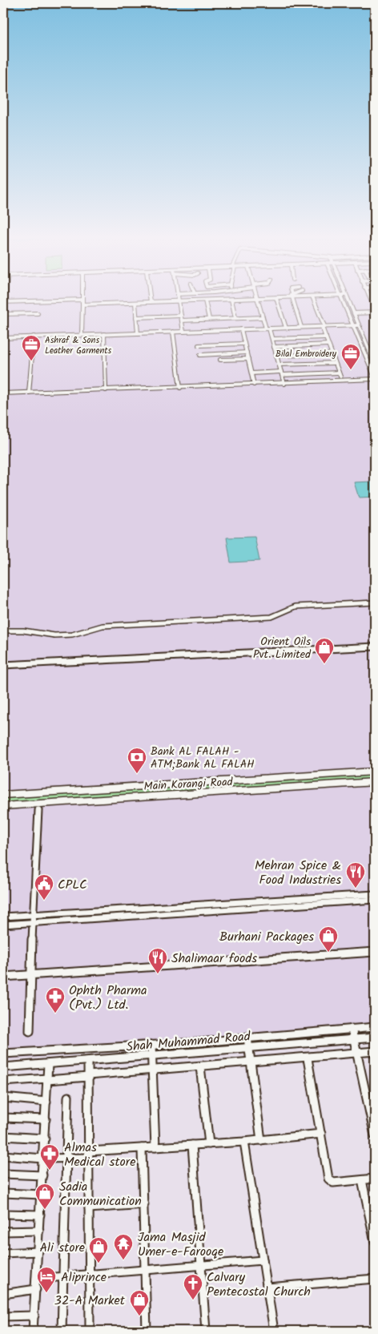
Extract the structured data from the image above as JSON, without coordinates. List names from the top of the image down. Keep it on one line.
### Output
{"streets":{"main road":["Main Korangi Road"],"street":["Shah Muhammad Road"]},"places":{"office":["Ashraf & Sons Leather Garments","Bilal Embroidery"],"shop":["Orient Oils Pvt. Limited","Burhani Packages","Sadia Communication","Ali store","32-A Market"],"bank":["Bank AL FALAH - ATM;Bank AL FALAH"],"restaurant":["Mehran Spice & Food Industries","Shalimaar foods"],"public building":["CPLC"],"pharmacy":["Ophth Pharma (Pvt.) Ltd.","Almas Medical store"],"temple":["Jama Masjid Umer-e-Farooqe"],"hotel":["Aliprince"],"church":["Calvary Pentecostal Church"]}}
